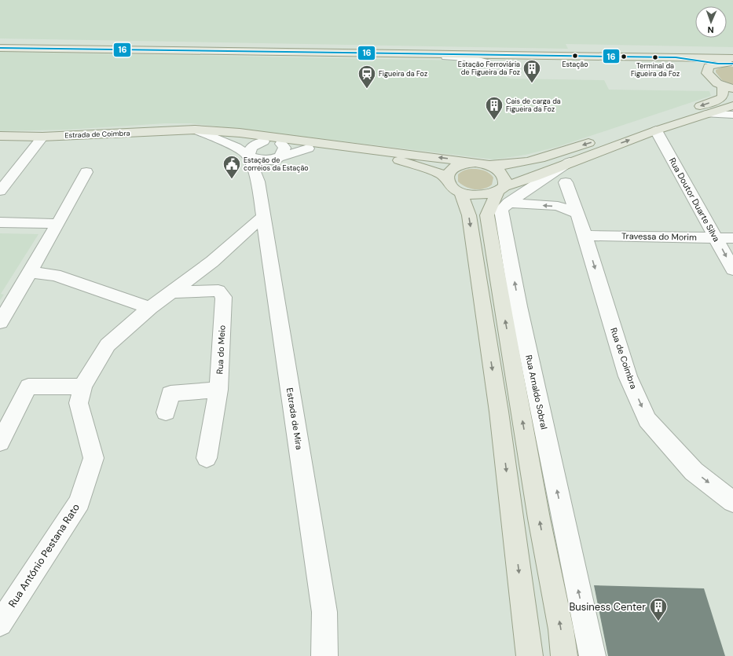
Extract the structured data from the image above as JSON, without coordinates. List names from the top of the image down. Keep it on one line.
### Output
{"streets":{"main road":["Estrada de Coimbra"],"street":["Rua Doutor Duarte Silva","Travessa do Morim","Rua do Meio","Rua de Coimbra","Rua Arnaldo Sobral","Estrada de Mira","Rua António Pestana Rato"]},"crossings":[["Rua Doutor Duarte Silva","Travessa do Morim"],["Travessa do Morim","Rua de Coimbra"],["Rua do Meio","Rua António Pestana Rato"],["Estrada de Mira","Rua António Pestana Rato"]],"one_way":["Rua de Coimbra","Rua Arnaldo Sobral"],"places":{"other":["Estação","Terminal da Figueira da Foz"],"building":["Estação Ferroviária de Figueira da Foz","Cais de carga da Figueira da Foz","Business Center"],"station":["Figueira da Foz"],"public building":["Estação de correios da Estação"]},"lines":["transit line 16"],"north":"bottom"}
